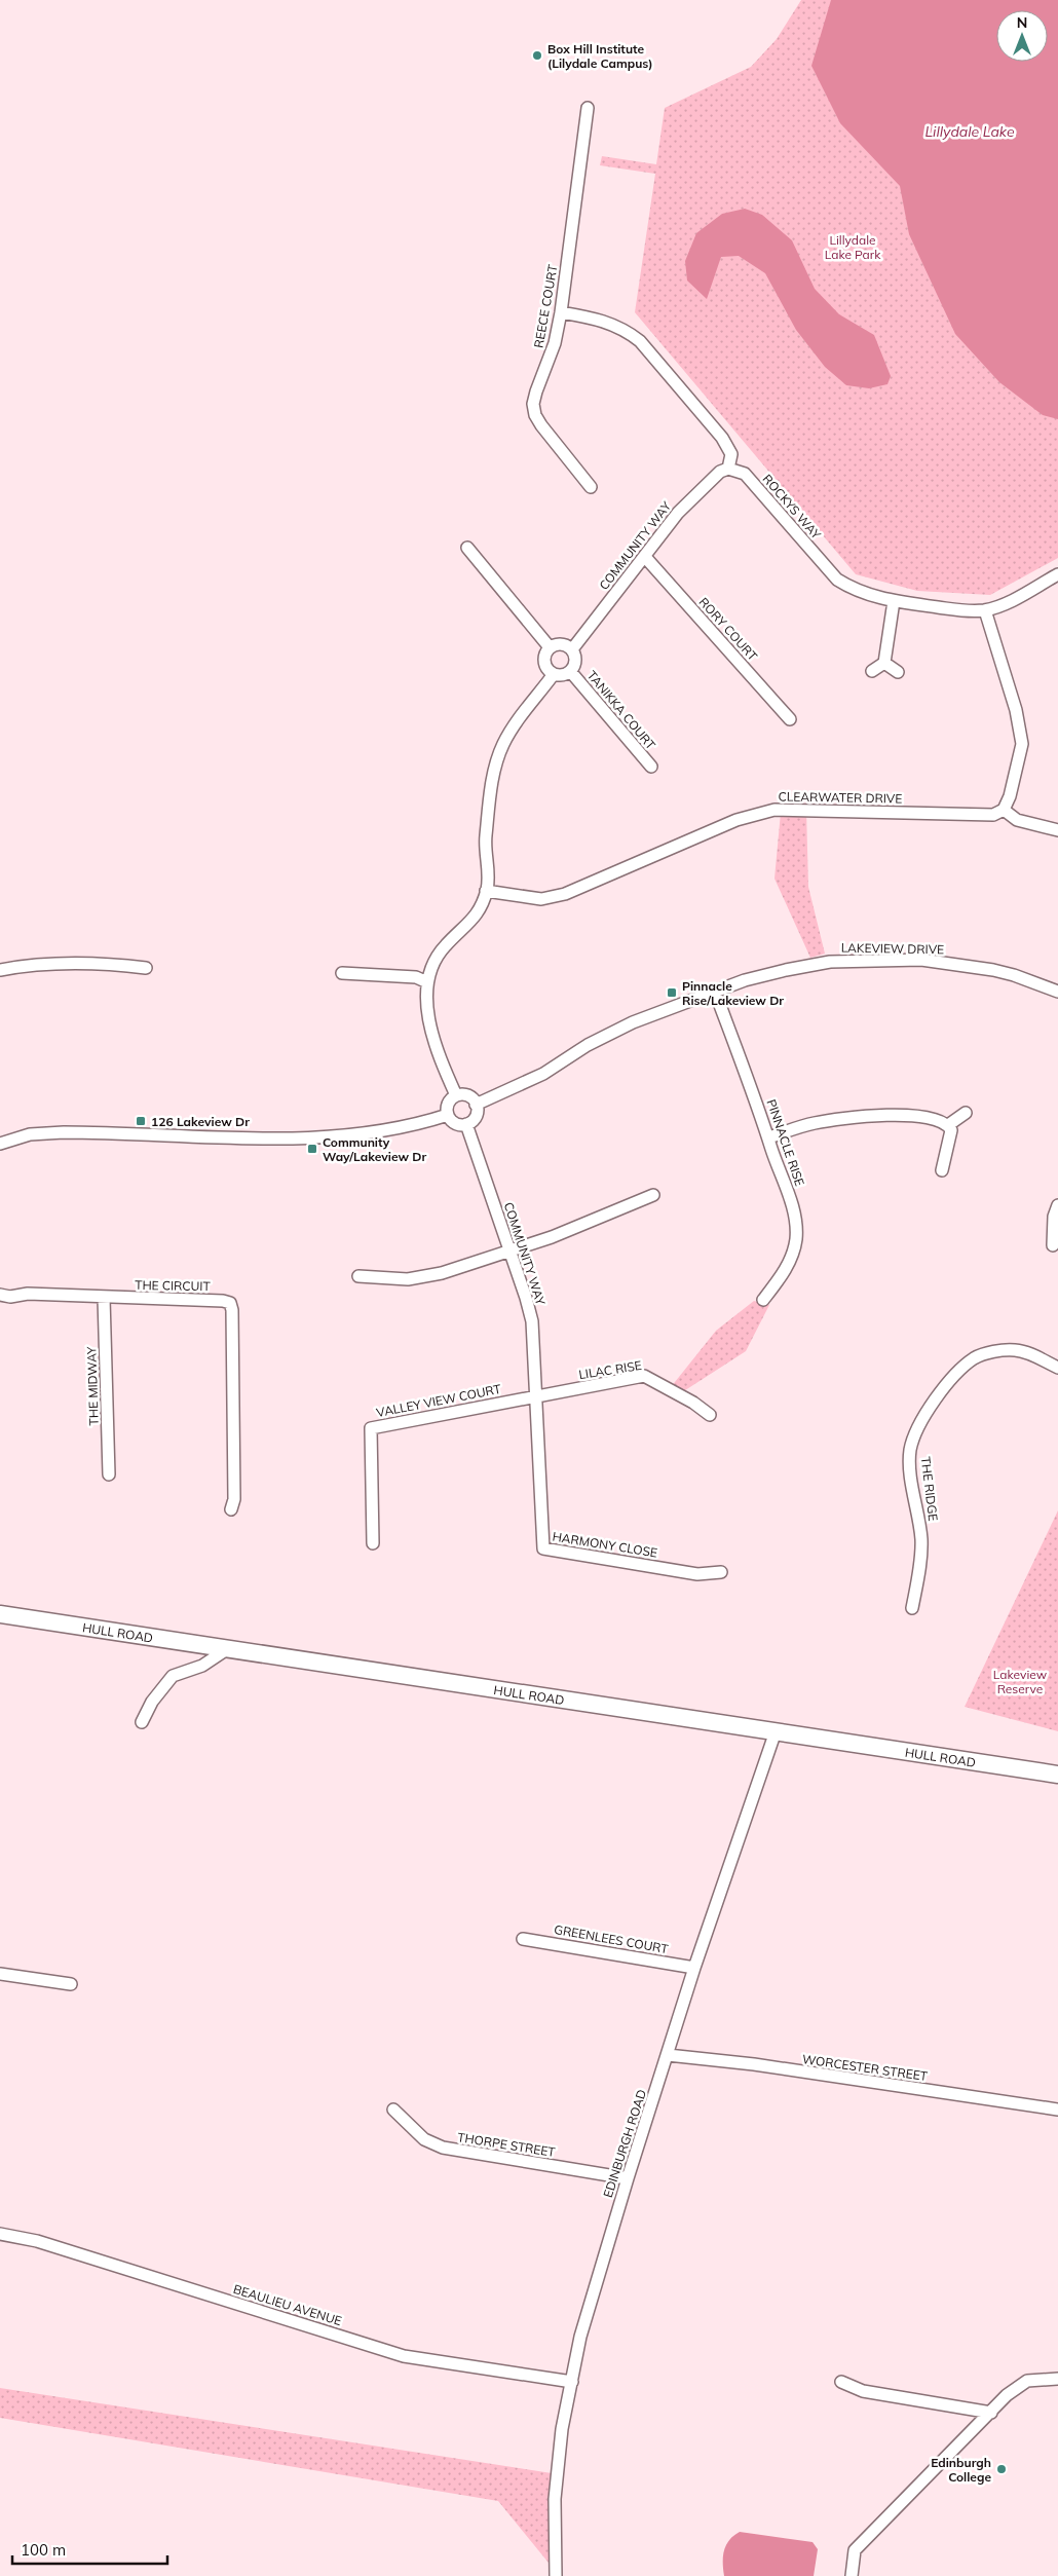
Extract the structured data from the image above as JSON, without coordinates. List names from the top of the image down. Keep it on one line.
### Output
{"streets":{"main road":["HULL ROAD"],"street":["REECE COURT","ROCKYS WAY","COMMUNITY WAY","RORY COURT","TANIKKA COURT","CLEARWATER DRIVE","LAKEVIEW DRIVE","PINNACLE RISE","THE CIRCUIT","LILAC RISE","THE MIDWAY","VALLEY VIEW COURT","THE RIDGE","HARMONY CLOSE","GREENLEES COURT","WORCESTER STREET","EDINBURGH ROAD","THORPE STREET","BEAULIEU AVENUE"]},"crossings":[["ROCKYS WAY","COMMUNITY WAY"],["COMMUNITY WAY","RORY COURT"],["COMMUNITY WAY","TANIKKA COURT"],["COMMUNITY WAY","LAKEVIEW DRIVE"],["COMMUNITY WAY","LILAC RISE"],["COMMUNITY WAY","VALLEY VIEW COURT"],["COMMUNITY WAY","HARMONY CLOSE"],["LAKEVIEW DRIVE","PINNACLE RISE"],["THE CIRCUIT","THE MIDWAY"],["LILAC RISE","VALLEY VIEW COURT"],["LILAC RISE","HARMONY CLOSE"],["VALLEY VIEW COURT","HARMONY CLOSE"],["HULL ROAD","EDINBURGH ROAD"],["GREENLEES COURT","EDINBURGH ROAD"],["WORCESTER STREET","EDINBURGH ROAD"],["EDINBURGH ROAD","THORPE STREET"],["EDINBURGH ROAD","BEAULIEU AVENUE"]],"water":["Lillydale Lake"],"parks":["Lillydale Lake Park","Lakeview Reserve"],"places":{"other":["Box Hill Institute (Lilydale Campus)","Edinburgh College"],"transit":["Pinnacle Rise/Lakeview Dr","126 Lakeview Dr","Community Way/Lakeview Dr"]},"scale_bar":"100 m","north":"top"}
